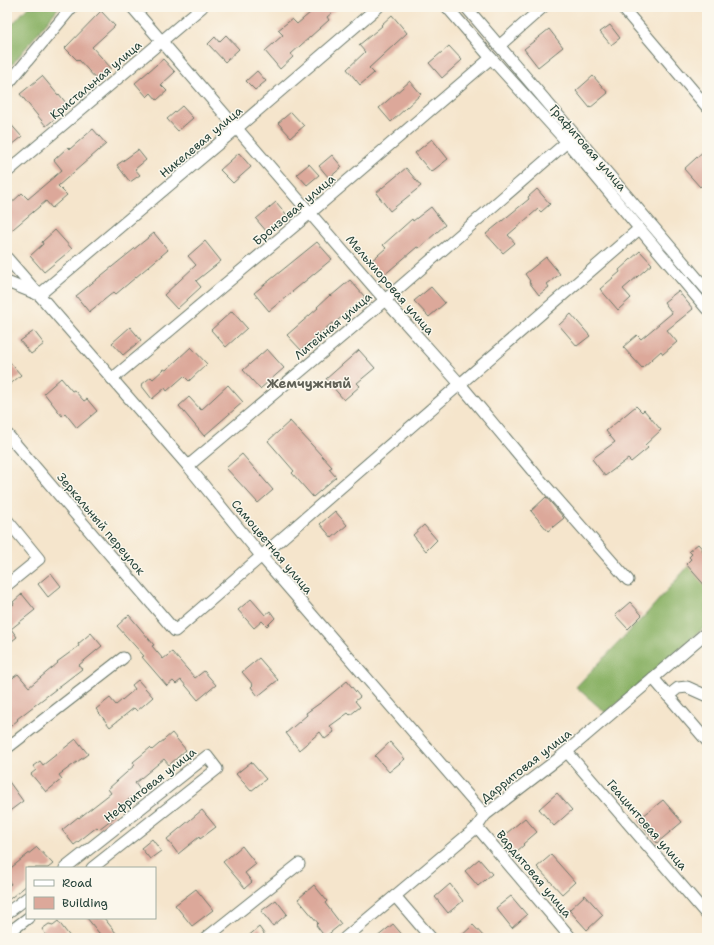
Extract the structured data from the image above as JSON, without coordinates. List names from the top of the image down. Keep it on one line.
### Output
{"streets":{"street":["Кристальная улица","Никелевая улица","Графитовая улица","Бронзовая улица","Мельхиоровая улица","Литейная улица","Зеркальный переулок","Самоцветная улица","Дарритовая улица","Нефритовая улица","Геацинтовая улица","Вардитовая улица"]},"crossings":[["Кристальная улица","Мельхиоровая улица"],["Никелевая улица","Мельхиоровая улица"],["Никелевая улица","Самоцветная улица"],["Графитовая улица","Бронзовая улица"],["Графитовая улица","Литейная улица"],["Бронзовая улица","Мельхиоровая улица"],["Бронзовая улица","Самоцветная улица"],["Мельхиоровая улица","Литейная улица"],["Литейная улица","Самоцветная улица"],["Зеркальный переулок","Самоцветная улица"],["Самоцветная улица","Дарритовая улица"],["Дарритовая улица","Геацинтовая улица"],["Дарритовая улица","Вардитовая улица"]],"districts":["Жемчужный"],"legend":["Road","Building"]}
